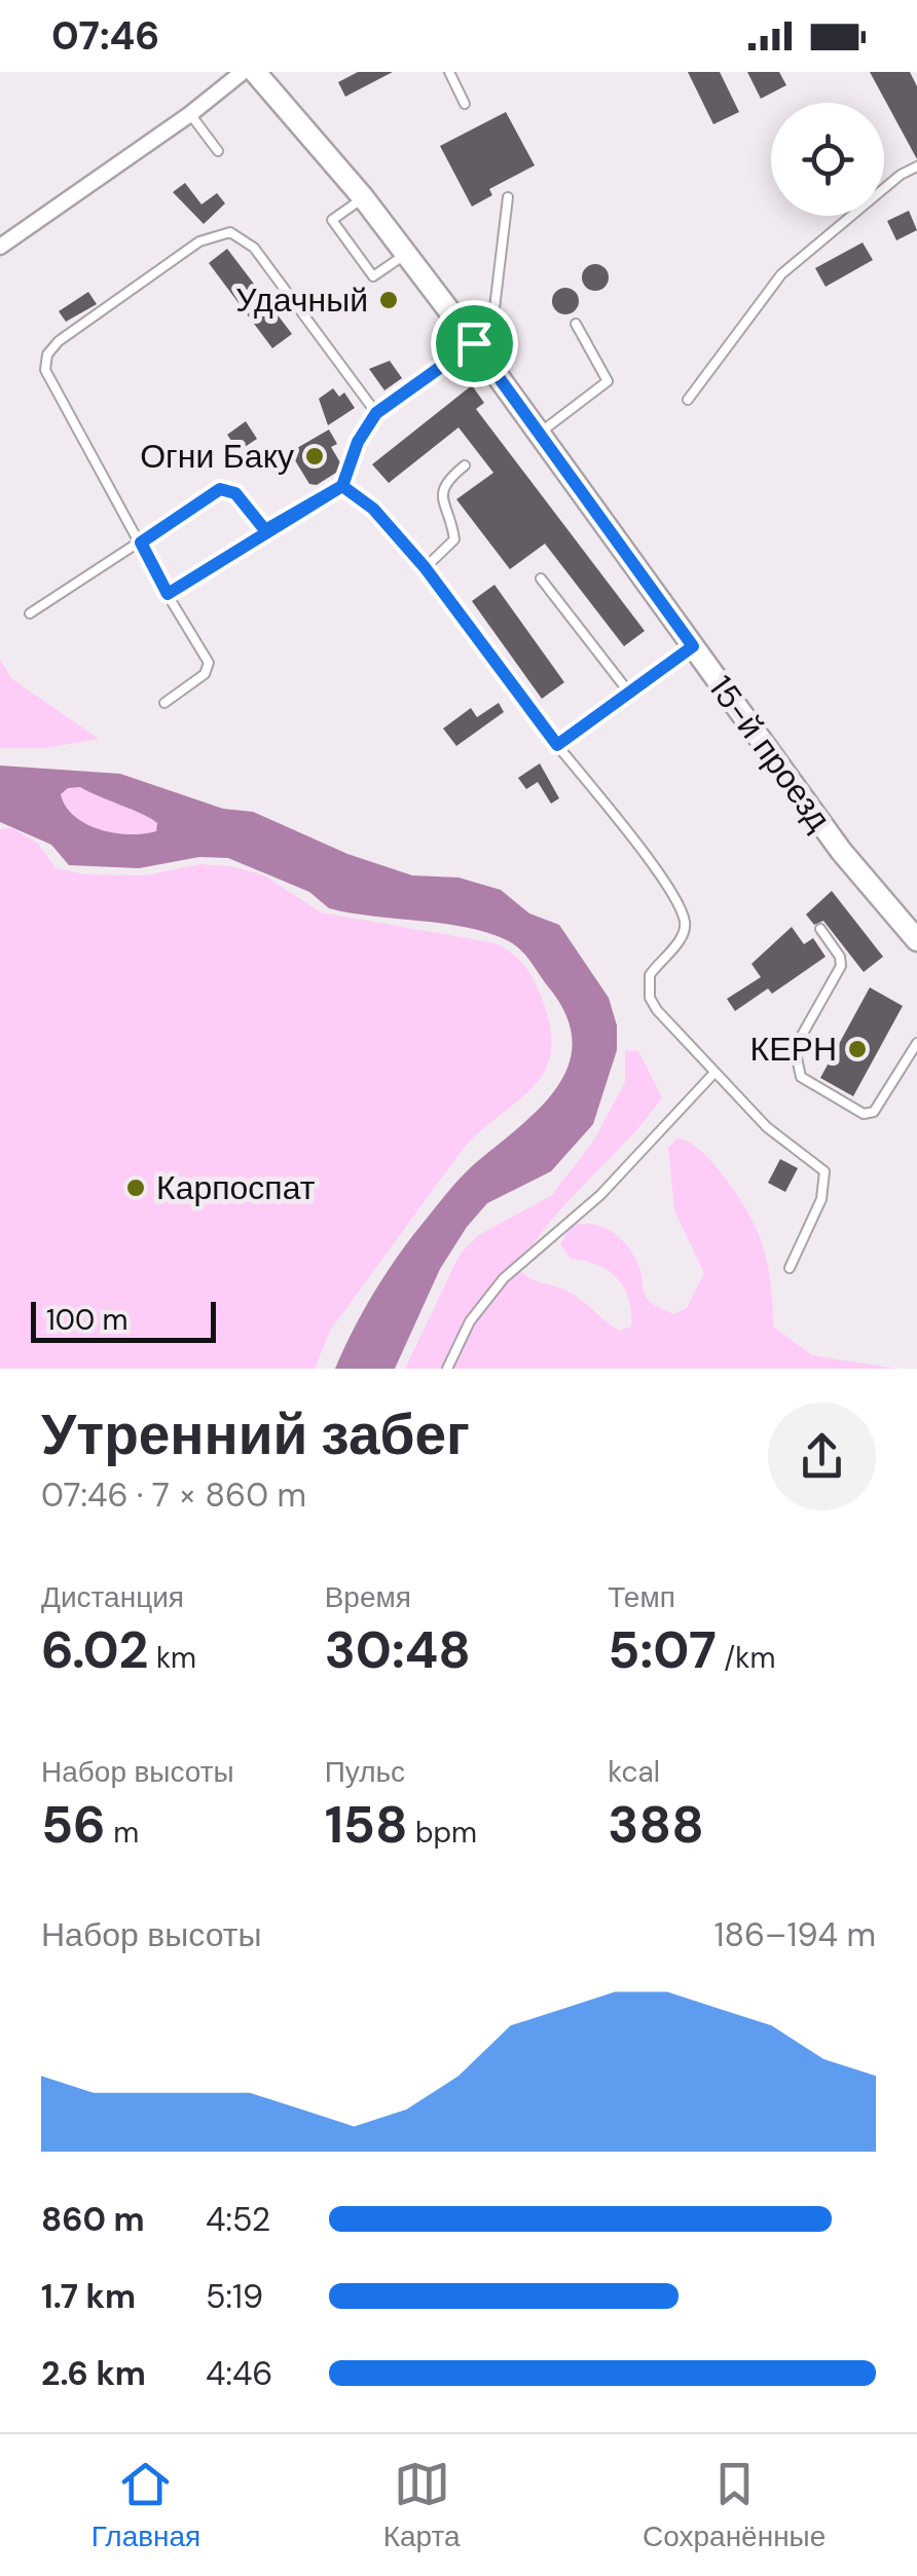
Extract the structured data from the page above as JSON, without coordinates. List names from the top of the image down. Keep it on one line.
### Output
{"streets":{"main road":["15-й проезд"]},"places":["Удачный","Огни Баку","КЕРН","Карпоспат"],"scale_bar":"100 m","page":{"status":"07:46","scale":"100 m","heading":["Утренний забег","07:46 · 7 × 860 m"],"stats":[["Дистанция","6.02 km"],["Время","30:48"],["Темп","5:07 /km"],["Набор высоты","56 m"],["Пульс","158 bpm"],["kcal","388"]],"chart":["Набор высоты","186–194 m"],"list":[{"name":"860 m","note":"4:52"},{"name":"1.7 km","note":"5:19"},{"name":"2.6 km","note":"4:46"}],"tabs":["Главная","Карта","Сохранённые"]}}
